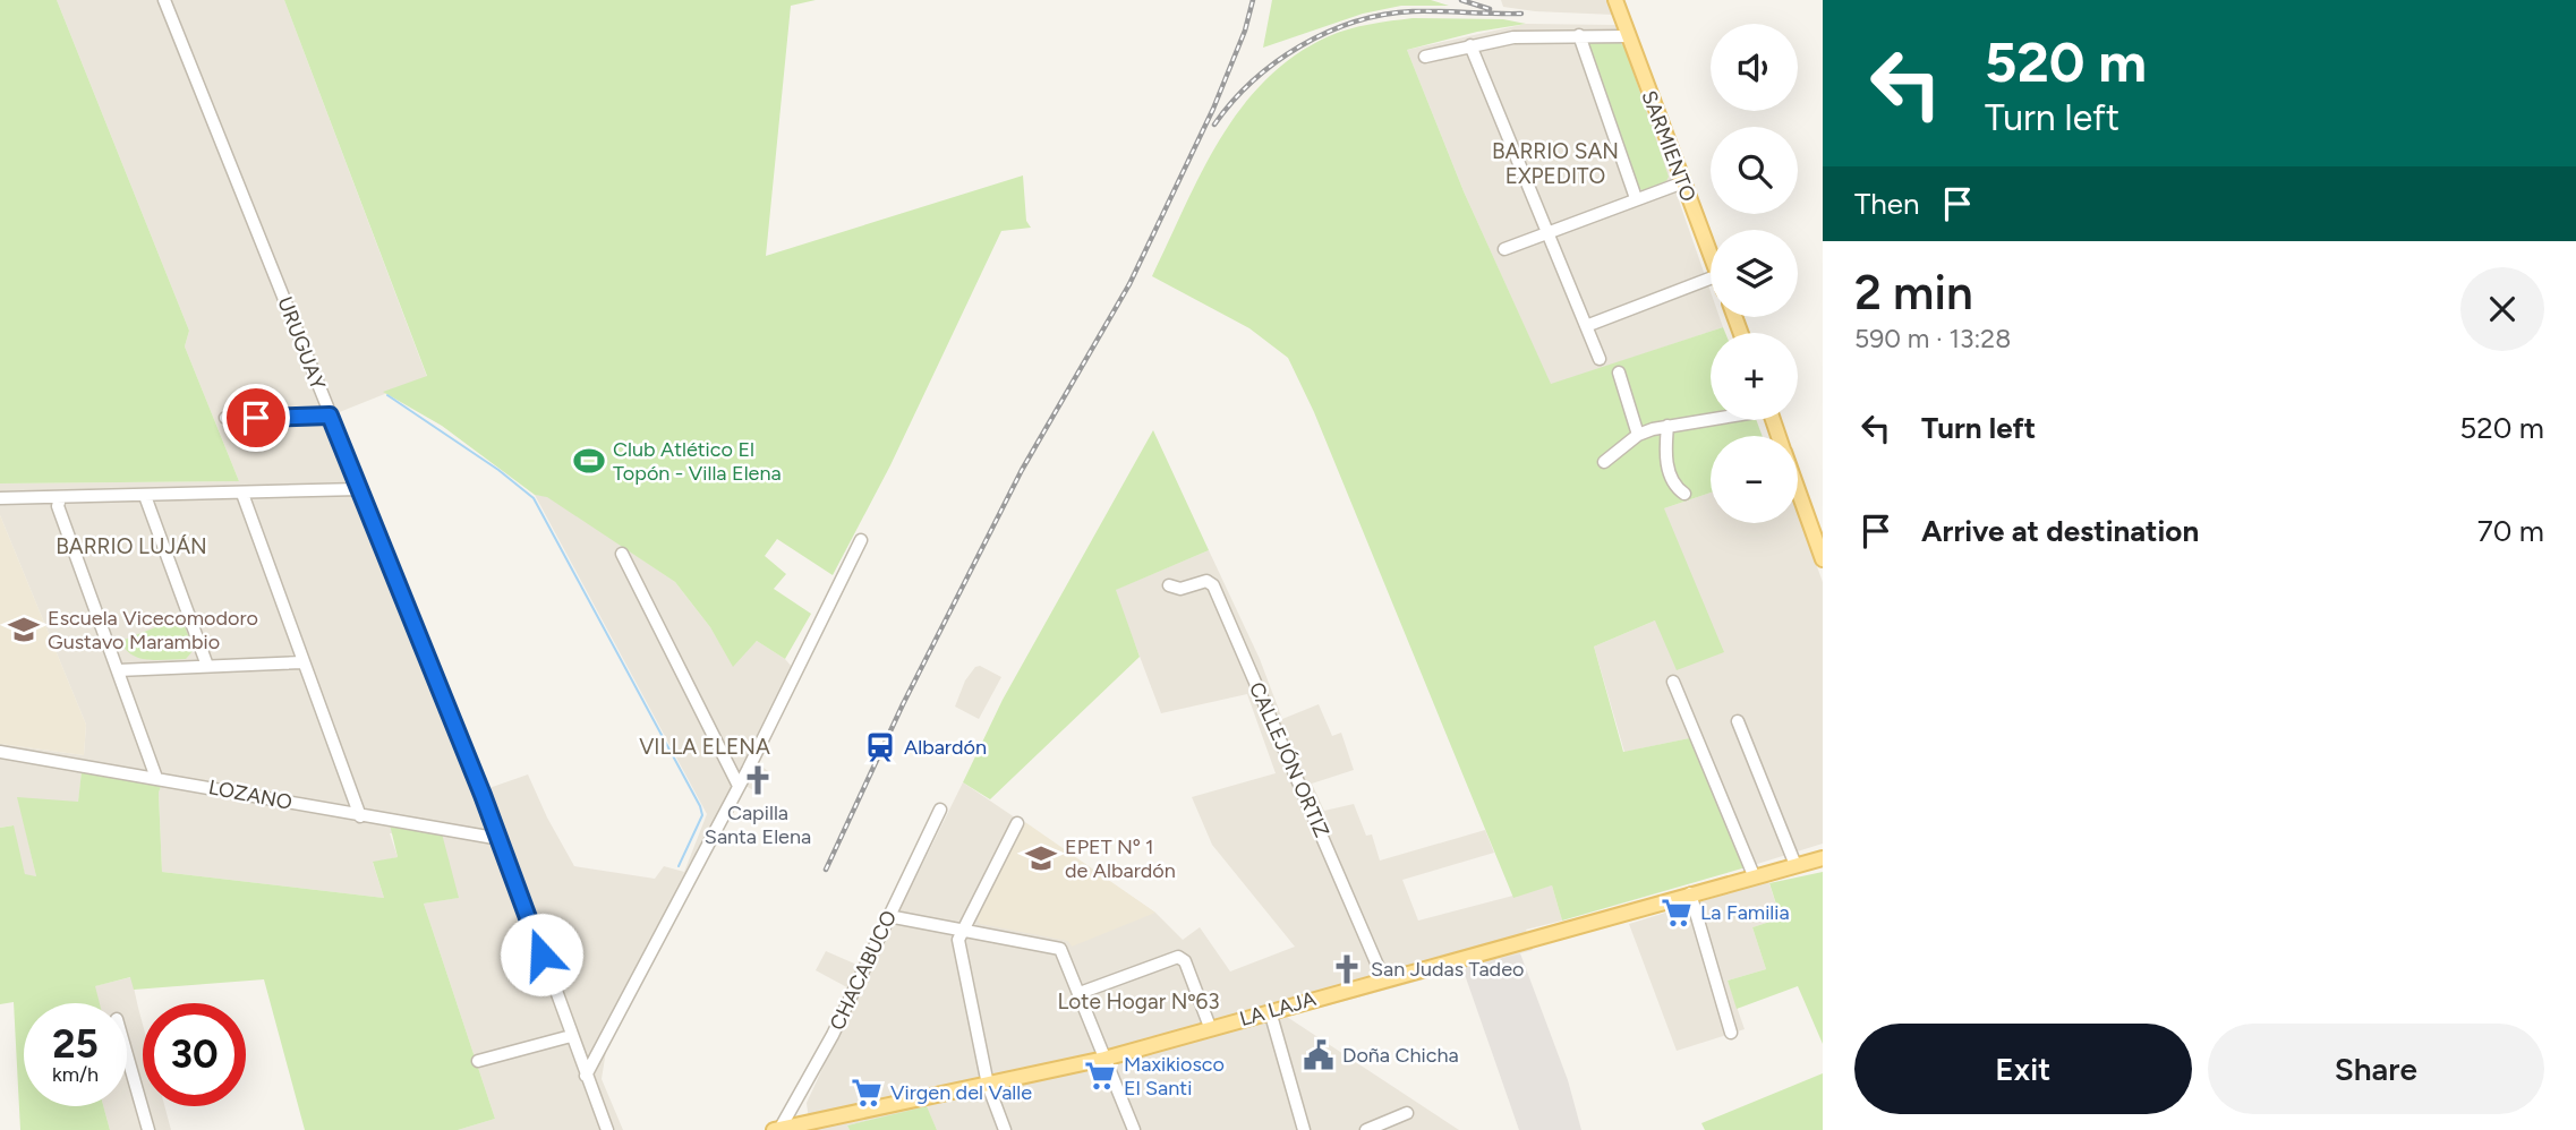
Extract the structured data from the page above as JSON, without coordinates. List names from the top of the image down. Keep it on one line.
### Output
{"streets":{"main road":["SARMIENTO","LA LAJA"],"street":["URUGUAY","CALLEJÓN ORTIZ","LOZANO","CHACABUCO"]},"crossings":[["URUGUAY","LOZANO"],["CALLEJÓN ORTIZ","LA LAJA"],["CHACABUCO","LA LAJA"]],"districts":["BARRIO SAN EXPEDITO","BARRIO LUJÁN","VILLA ELENA","Lote Hogar Nº63"],"places":{"sports":["Club Atlético El Topón - Villa Elena"],"school or university":["Escuela Vicecomodoro Gustavo Marambio","EPET Nº 1 de Albardón"],"station":["Albardón"],"church":["Capilla Santa Elena","San Judas Tadeo"],"supermarket":["La Familia","Maxikiosco El Santi","Virgen del Valle"],"public building":["Doña Chicha"]},"page":{"turn":["520 m","Turn left"],"map_buttons":["+","−"],"then":"Then","heading":["2 min","590 m · 13:28"],"list":[{"name":"Turn left","value":"520 m"},{"name":"Arrive at destination","value":"70 m"}],"speed":"25 km/h","limit":"30","buttons":["Exit","Share"]}}
